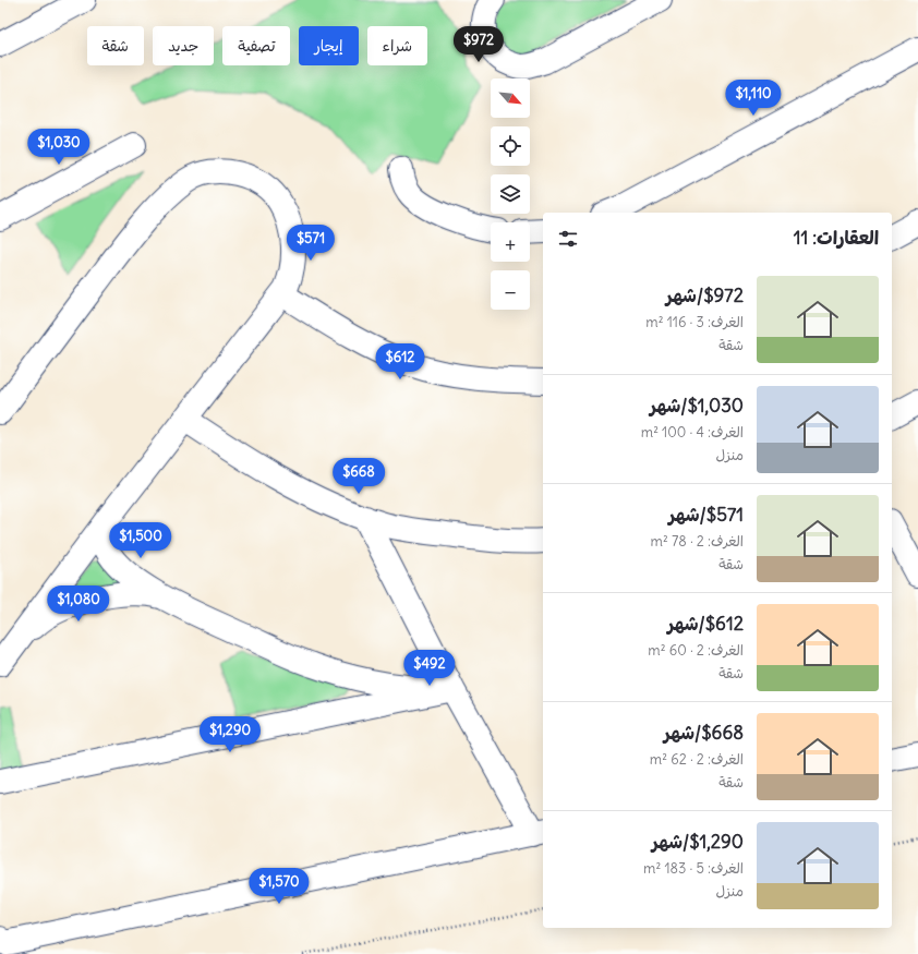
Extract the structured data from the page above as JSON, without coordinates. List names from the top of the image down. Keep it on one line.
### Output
{"north":"bottom right","page":{"price":["$972","$1,110","$1,030","$571","$612","$668","$1,500","$1,080","$492","$1,290","$1,570"],"chip":["شراء","إيجار","تصفية","جديد","شقة"],"map_buttons":["+","−"],"heading":"العقارات: 11","list":[{"name":"$972/شهر","note":"الغرف: 3 · 116 m² · شقة"},{"name":"$1,030/شهر","note":"الغرف: 4 · 100 m² · منزل"},{"name":"$571/شهر","note":"الغرف: 2 · 78 m² · شقة"},{"name":"$612/شهر","note":"الغرف: 2 · 60 m² · شقة"},{"name":"$668/شهر","note":"الغرف: 2 · 62 m² · شقة"},{"name":"$1,290/شهر","note":"الغرف: 5 · 183 m² · منزل"}]}}
